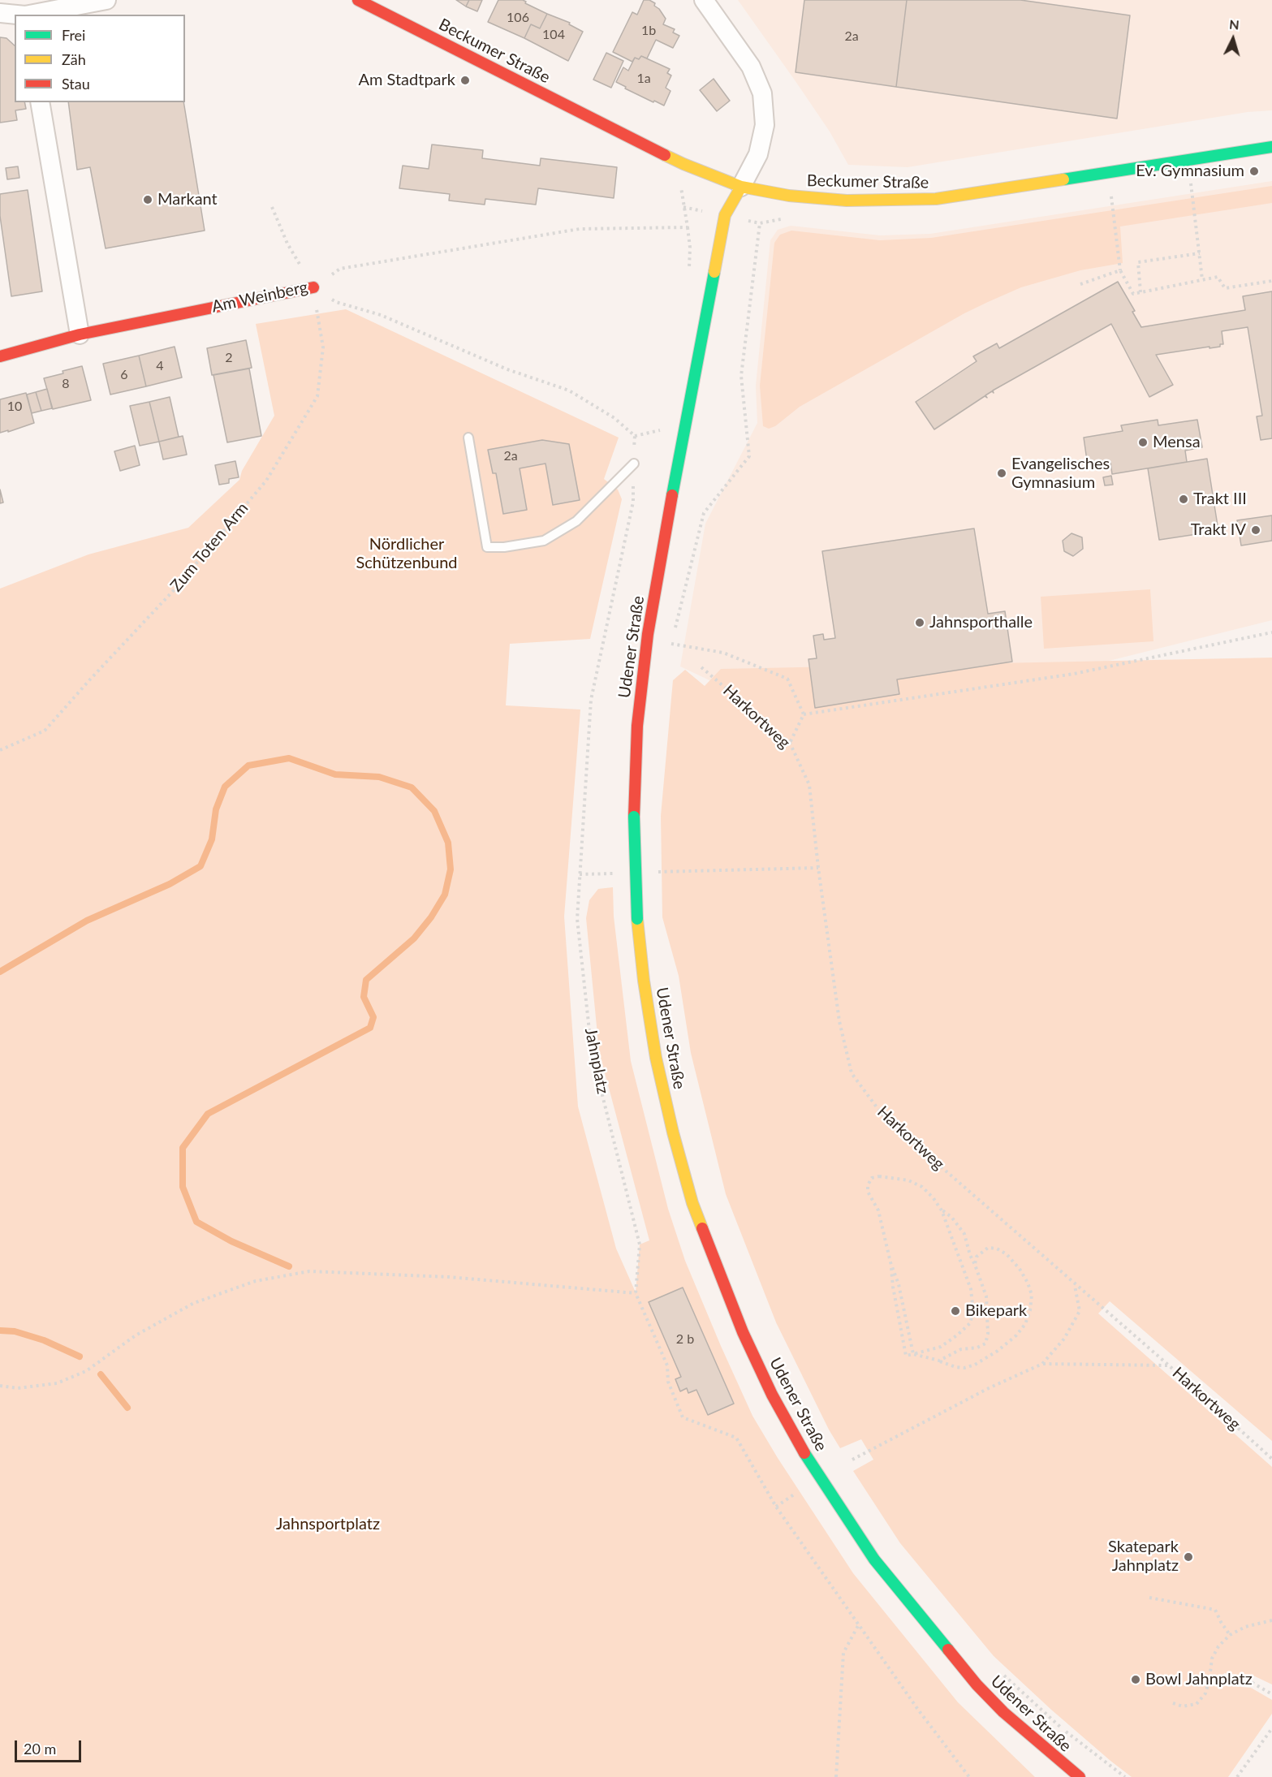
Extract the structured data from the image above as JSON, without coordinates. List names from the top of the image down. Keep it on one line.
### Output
{"streets":{"main road":["Beckumer Straße","Am Weinberg","Udener Straße"],"path":["Zum Toten Arm","Harkortweg","Jahnplatz"]},"crossings":[["Beckumer Straße","Udener Straße"],["Am Weinberg","Zum Toten Arm"]],"parks":["Nördlicher Schützenbund","Jahnsportplatz"],"places":["Am Stadtpark","Ev. Gymnasium","Markant","Mensa","Evangelisches Gymnasium","Trakt III","Trakt IV","Jahnsporthalle","Bikepark","Skatepark Jahnplatz","Bowl Jahnplatz"],"house_numbers":["106","1b","104","2a","1a","2","4","6","8","10","2a","2 b"],"legend":["Frei","Zäh","Stau"],"scale_bar":"20 m","north":"top"}
